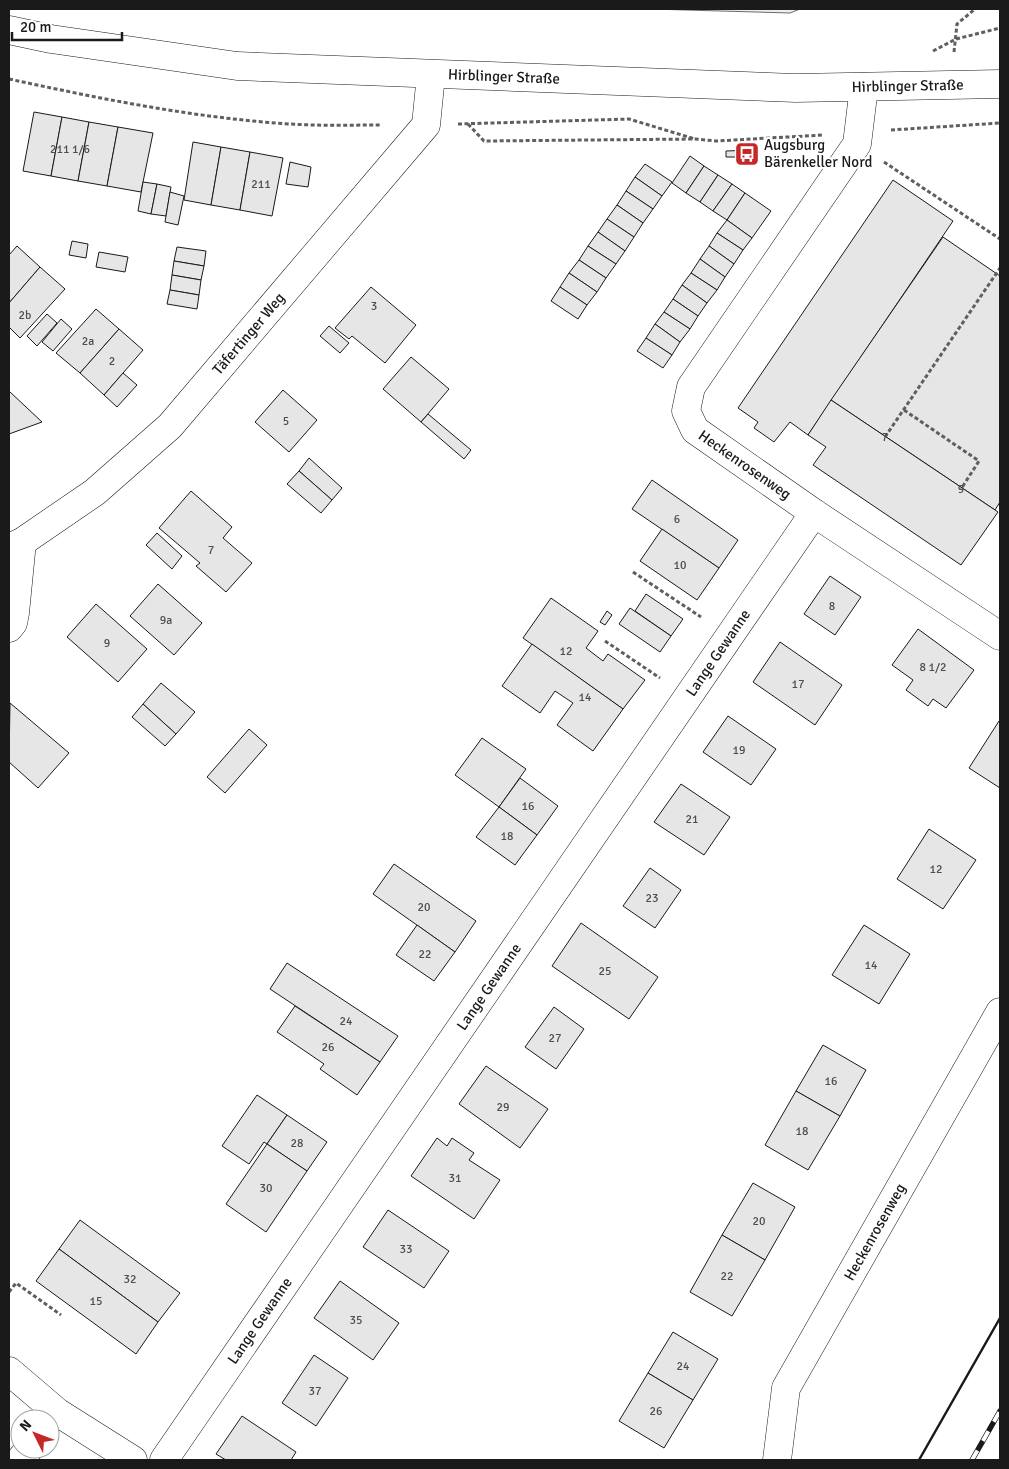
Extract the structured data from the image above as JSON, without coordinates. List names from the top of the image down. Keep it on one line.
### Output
{"streets":{"street":["Hirblinger Straße","Täfertinger Weg","Heckenrosenweg","Lange Gewanne"]},"crossings":[["Hirblinger Straße","Heckenrosenweg"],["Heckenrosenweg","Lange Gewanne"]],"places":{"bus stop":["Augsburg Bärenkeller Nord"]},"house_numbers":["211 1/6","211","3","2b","2a","2","5","7","9","6","7","10","8","9a","9","12","8 1/2","17","14","19","16","21","18","12","23","20","22","14","25","24","27","26","16","29","18","28","31","30","20","33","22","32","15","35","24","37","26"],"scale_bar":"20 m","north":"top left"}
